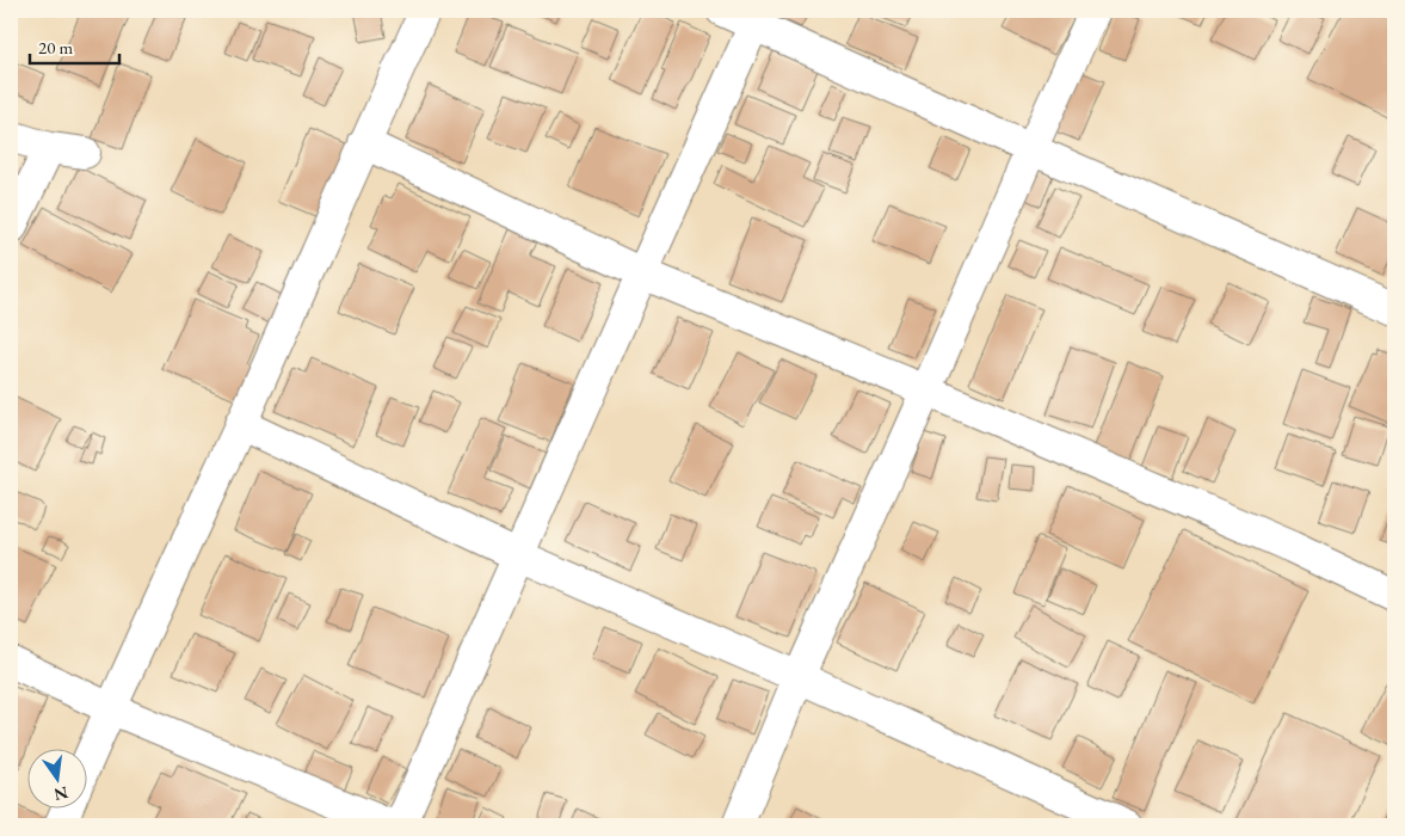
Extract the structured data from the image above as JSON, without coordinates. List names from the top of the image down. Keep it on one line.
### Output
{"scale_bar":"20 m","north":"bottom"}
